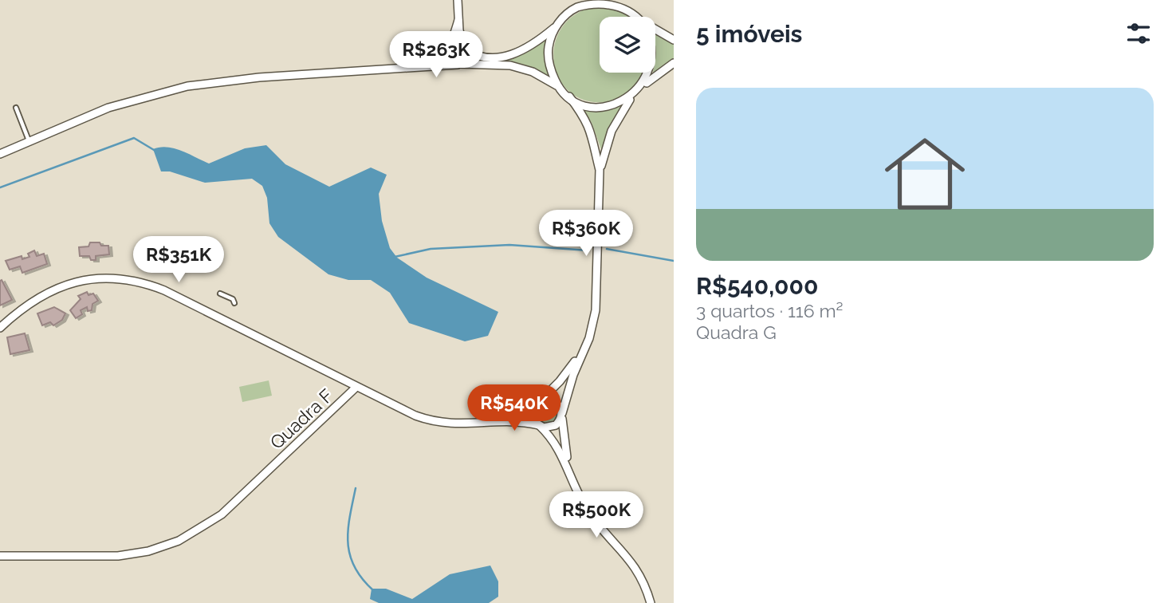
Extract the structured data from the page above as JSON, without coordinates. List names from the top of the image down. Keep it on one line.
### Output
{"streets":{"street":["Quadra F"]},"page":{"heading":"5 imóveis","price":["R$263K","R$360K","R$351K","R$540K","R$500K"],"list":[{"name":"R$540,000","note":"3 quartos · 116 m² · Quadra G"}]}}
